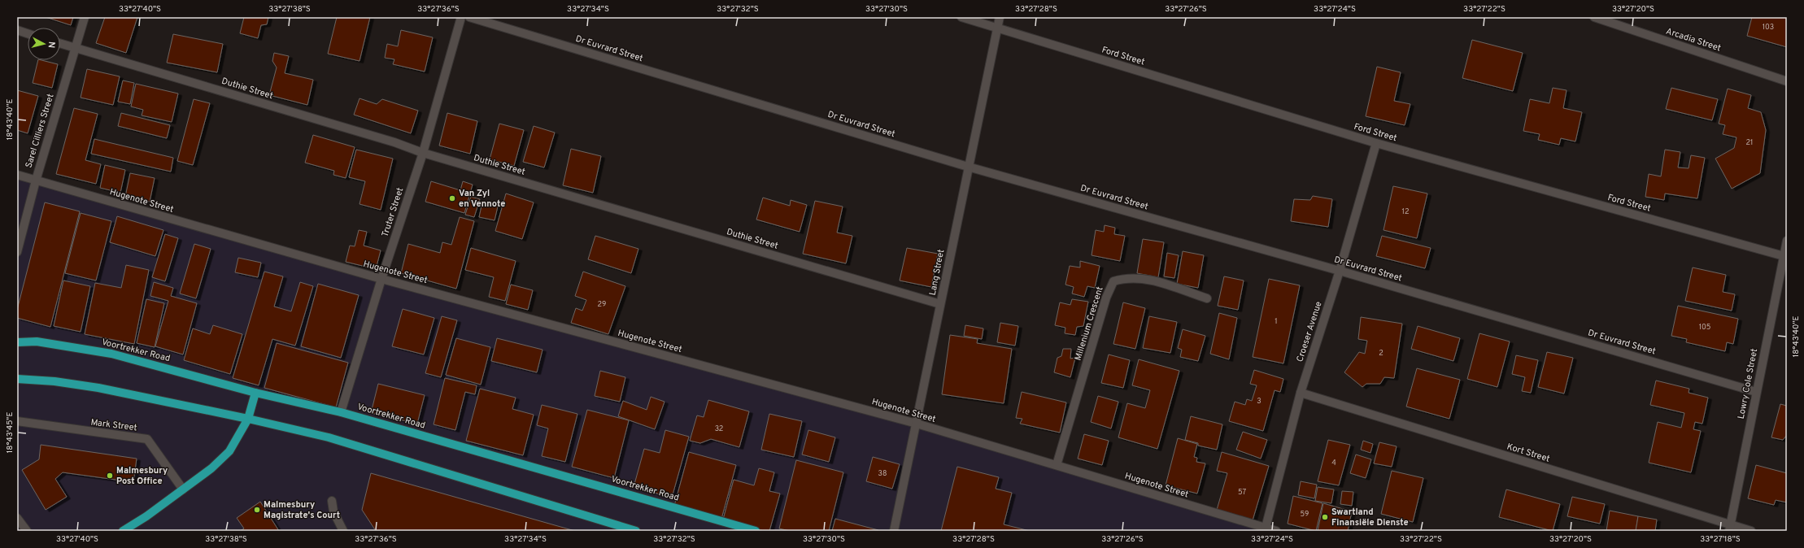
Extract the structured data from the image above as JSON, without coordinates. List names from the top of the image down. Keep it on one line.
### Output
{"streets":{"main road":["Voortrekker Road"],"street":["Arcadia Street","Dr Euvrard Street","Ford Street","Duthie Street","Sarel Cilliers Street","Hugenote Street","Truter Street","Lang Street","Millenium Crescent","Croeser Avenue","Lowry Cole Street","Mark Street","Kort Street"]},"crossings":[["Dr Euvrard Street","Lang Street"],["Dr Euvrard Street","Croeser Avenue"],["Dr Euvrard Street","Lowry Cole Street"],["Ford Street","Lang Street"],["Ford Street","Croeser Avenue"],["Ford Street","Lowry Cole Street"],["Duthie Street","Sarel Cilliers Street"],["Duthie Street","Truter Street"],["Duthie Street","Lang Street"],["Sarel Cilliers Street","Hugenote Street"],["Hugenote Street","Truter Street"],["Hugenote Street","Lang Street"],["Hugenote Street","Millenium Crescent"],["Hugenote Street","Croeser Avenue"],["Truter Street","Voortrekker Road"],["Croeser Avenue","Kort Street"],["Lowry Cole Street","Kort Street"]],"places":["Van Zyl en Vennote","Malmesbury Post Office","Malmesbury Magistrate's Court","Swartland Finansiële Dienste"],"house_numbers":["103","21","12","29","1","105","2","3","32","4","38","57","59"],"north":"right","coordinates":["33°27'40\"S","33°27'38\"S","33°27'36\"S","33°27'34\"S","33°27'32\"S","33°27'30\"S","33°27'28\"S","33°27'26\"S","33°27'24\"S","33°27'22\"S","33°27'20\"S","18°43'40\"E","18°43'45\"E","33°27'18\"S"]}
